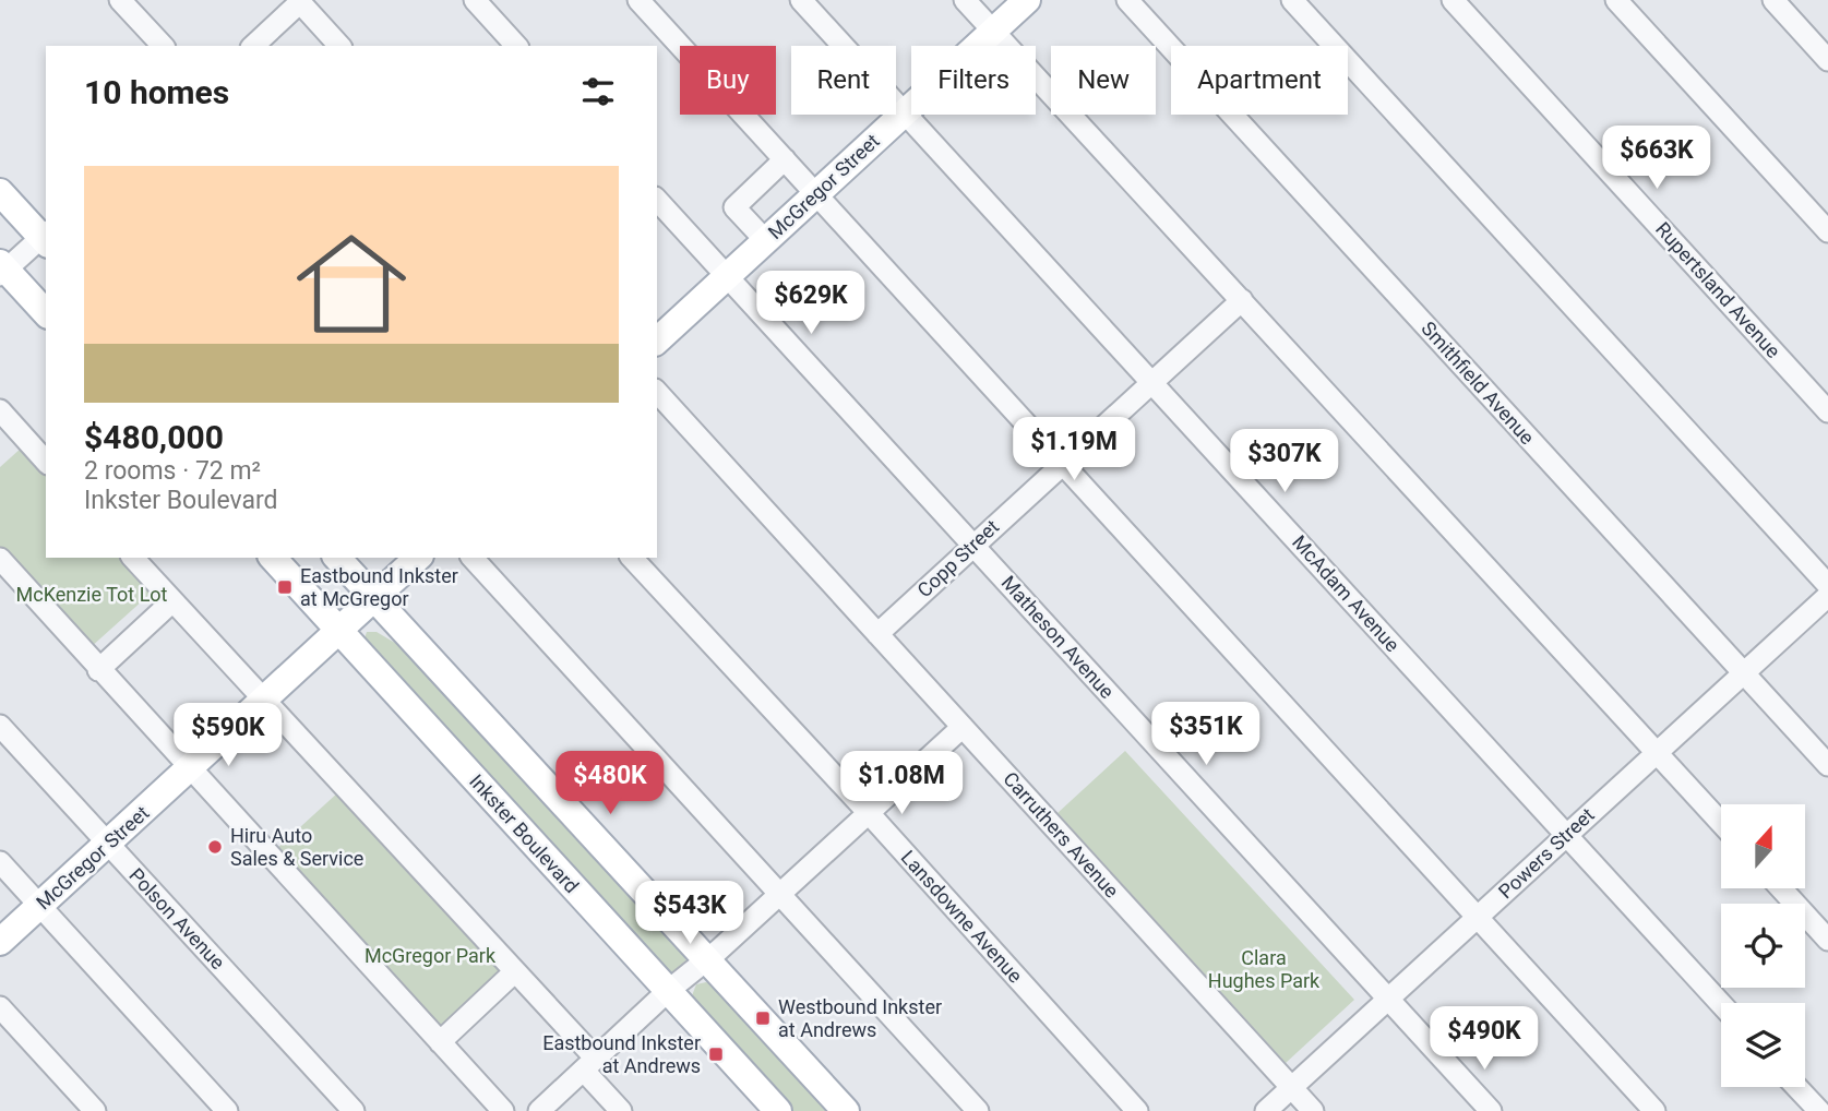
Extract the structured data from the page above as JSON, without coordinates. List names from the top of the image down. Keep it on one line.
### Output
{"streets":{"main road":["McGregor Street","Inkster Boulevard"],"street":["Rupertsland Avenue","Smithfield Avenue","Copp Street","McAdam Avenue","Matheson Avenue","Carruthers Avenue","Powers Street","Lansdowne Avenue","Polson Avenue"]},"crossings":[["McGregor Street","McAdam Avenue"],["McGregor Street","Matheson Avenue"],["McGregor Street","Inkster Boulevard"],["McGregor Street","Polson Avenue"],["Smithfield Avenue","Powers Street"],["Copp Street","McAdam Avenue"],["Copp Street","Matheson Avenue"],["Copp Street","Carruthers Avenue"],["McAdam Avenue","Powers Street"],["Matheson Avenue","Powers Street"],["Carruthers Avenue","Powers Street"]],"parks":["McKenzie Tot Lot","McGregor Park","Clara Hughes Park"],"places":{"transit":["Eastbound Inkster at McGregor","Westbound Inkster at Andrews","Eastbound Inkster at Andrews"],"other":["Hiru Auto Sales & Service"]},"north":"top","page":{"chip":["Buy","Rent","Filters","New","Apartment"],"heading":"10 homes","price":["$663K","$629K","$1.19M","$307K","$351K","$590K","$480K","$1.08M","$543K","$490K"],"list":[{"name":"$480,000","note":"2 rooms · 72 m² · Inkster Boulevard"}]}}
